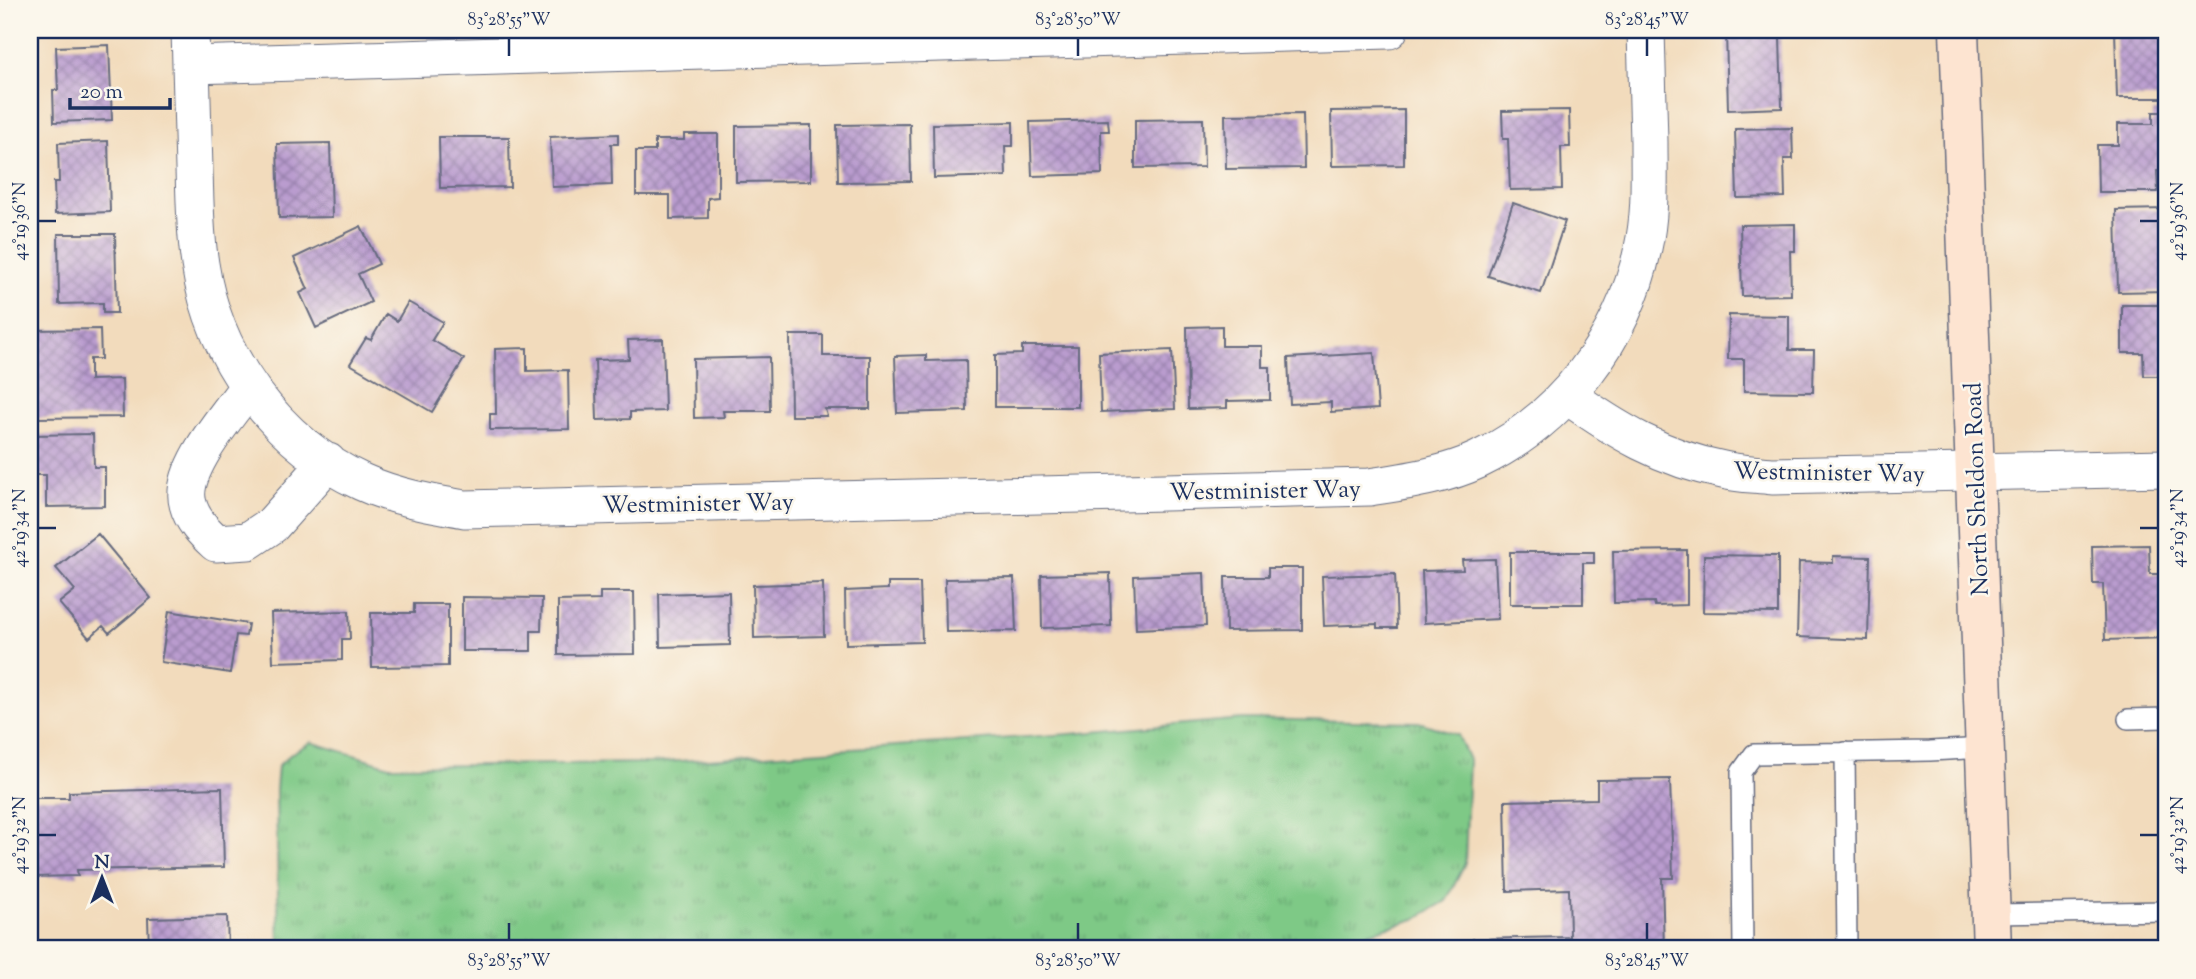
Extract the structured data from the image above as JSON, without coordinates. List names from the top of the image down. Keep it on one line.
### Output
{"streets":{"street":["Westminister Way","North Sheldon Road"]},"crossings":[["Westminister Way","North Sheldon Road"]],"scale_bar":"20 m","north":"top","coordinates":["83°28'55\"W","83°28'50\"W","83°28'45\"W","42°19'36\"N","42°19'34\"N","42°19'32\"N"]}
